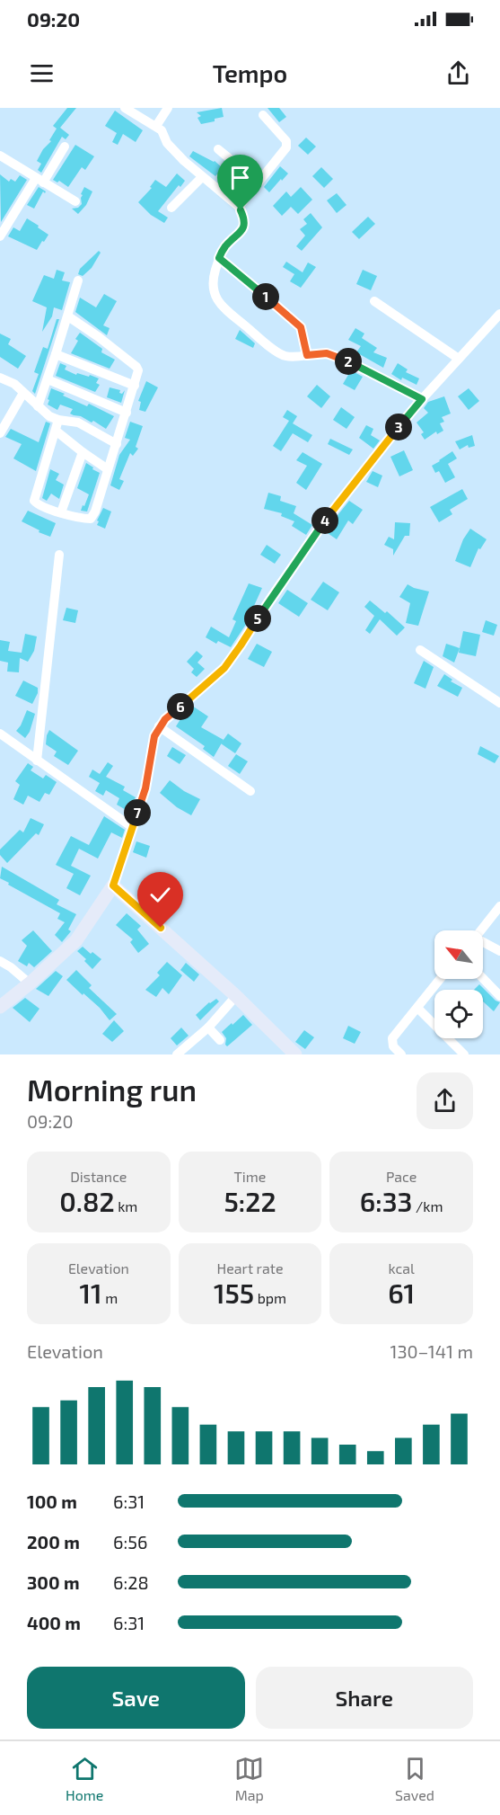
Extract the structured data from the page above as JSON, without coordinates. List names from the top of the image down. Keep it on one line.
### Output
{"north":"top left","page":{"status":"09:20","header":"Tempo","pins":["1","2","3","4","5","6","7"],"heading":["Morning run","09:20"],"stats":[["Distance","0.82 km"],["Time","5:22"],["Pace","6:33 /km"],["Elevation","11 m"],["Heart rate","155 bpm"],["kcal","61"]],"chart":["Elevation","130–141 m"],"list":[{"name":"100 m","note":"6:31"},{"name":"200 m","note":"6:56"},{"name":"300 m","note":"6:28"},{"name":"400 m","note":"6:31"}],"buttons":["Save","Share"],"tabs":["Home","Map","Saved"]}}
